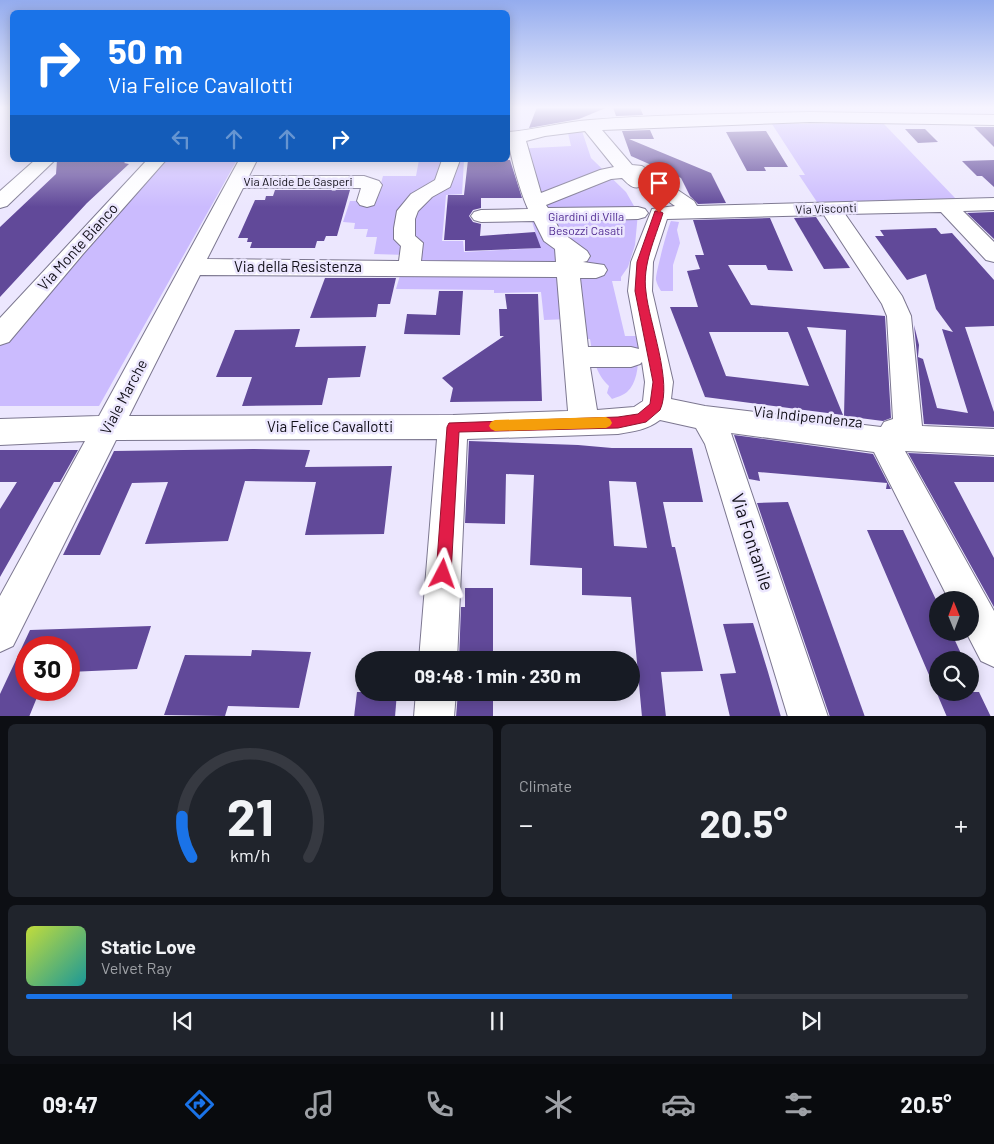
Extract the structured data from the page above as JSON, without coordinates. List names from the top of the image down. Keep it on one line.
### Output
{"streets":{"street":["Via Alcide De Gasperi","Via Visconti","Via Monte Bianco","Via della Resistenza","Viale Marche","Via Indipendenza","Via Felice Cavallotti","Via Fontanile"]},"crossings":[["Via Alcide De Gasperi","Viale Marche"],["Via della Resistenza","Viale Marche"],["Viale Marche","Via Felice Cavallotti"],["Via Indipendenza","Via Fontanile"]],"parks":["Giardini di Villa Besozzi Casati"],"north":"top","page":{"turn":["50 m","Via Felice Cavallotti"],"limit":"30","trip":"09:48 · 1 min · 230 m","tile":"Climate","heat":["−","20.5°","+"],"song":["Static Love","Velvet Ray"],"tabs":["09:47","20.5°"],"gauge":["21","km/h"]}}
